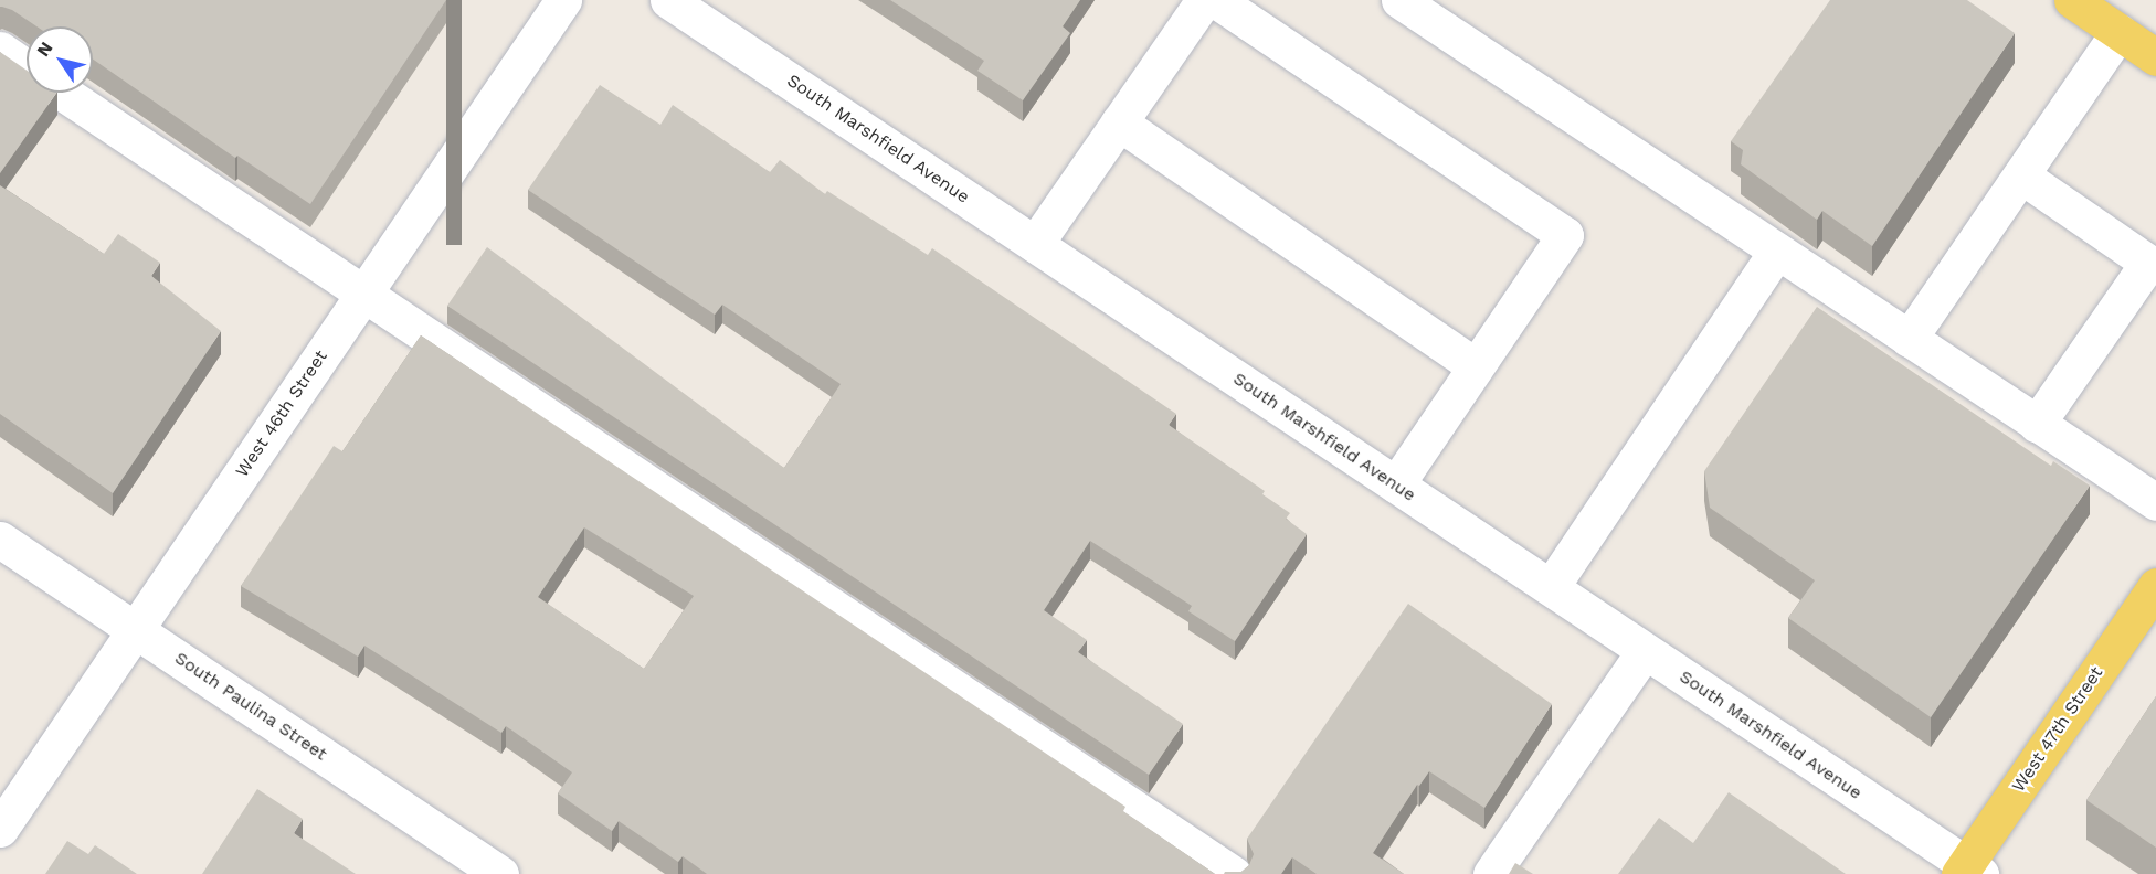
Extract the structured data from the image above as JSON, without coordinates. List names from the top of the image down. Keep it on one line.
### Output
{"streets":{"main road":["West 47th Street"],"street":["South Marshfield Avenue","West 46th Street","South Paulina Street"]},"crossings":[["South Marshfield Avenue","West 47th Street"],["West 46th Street","South Paulina Street"]],"north":"top left"}
